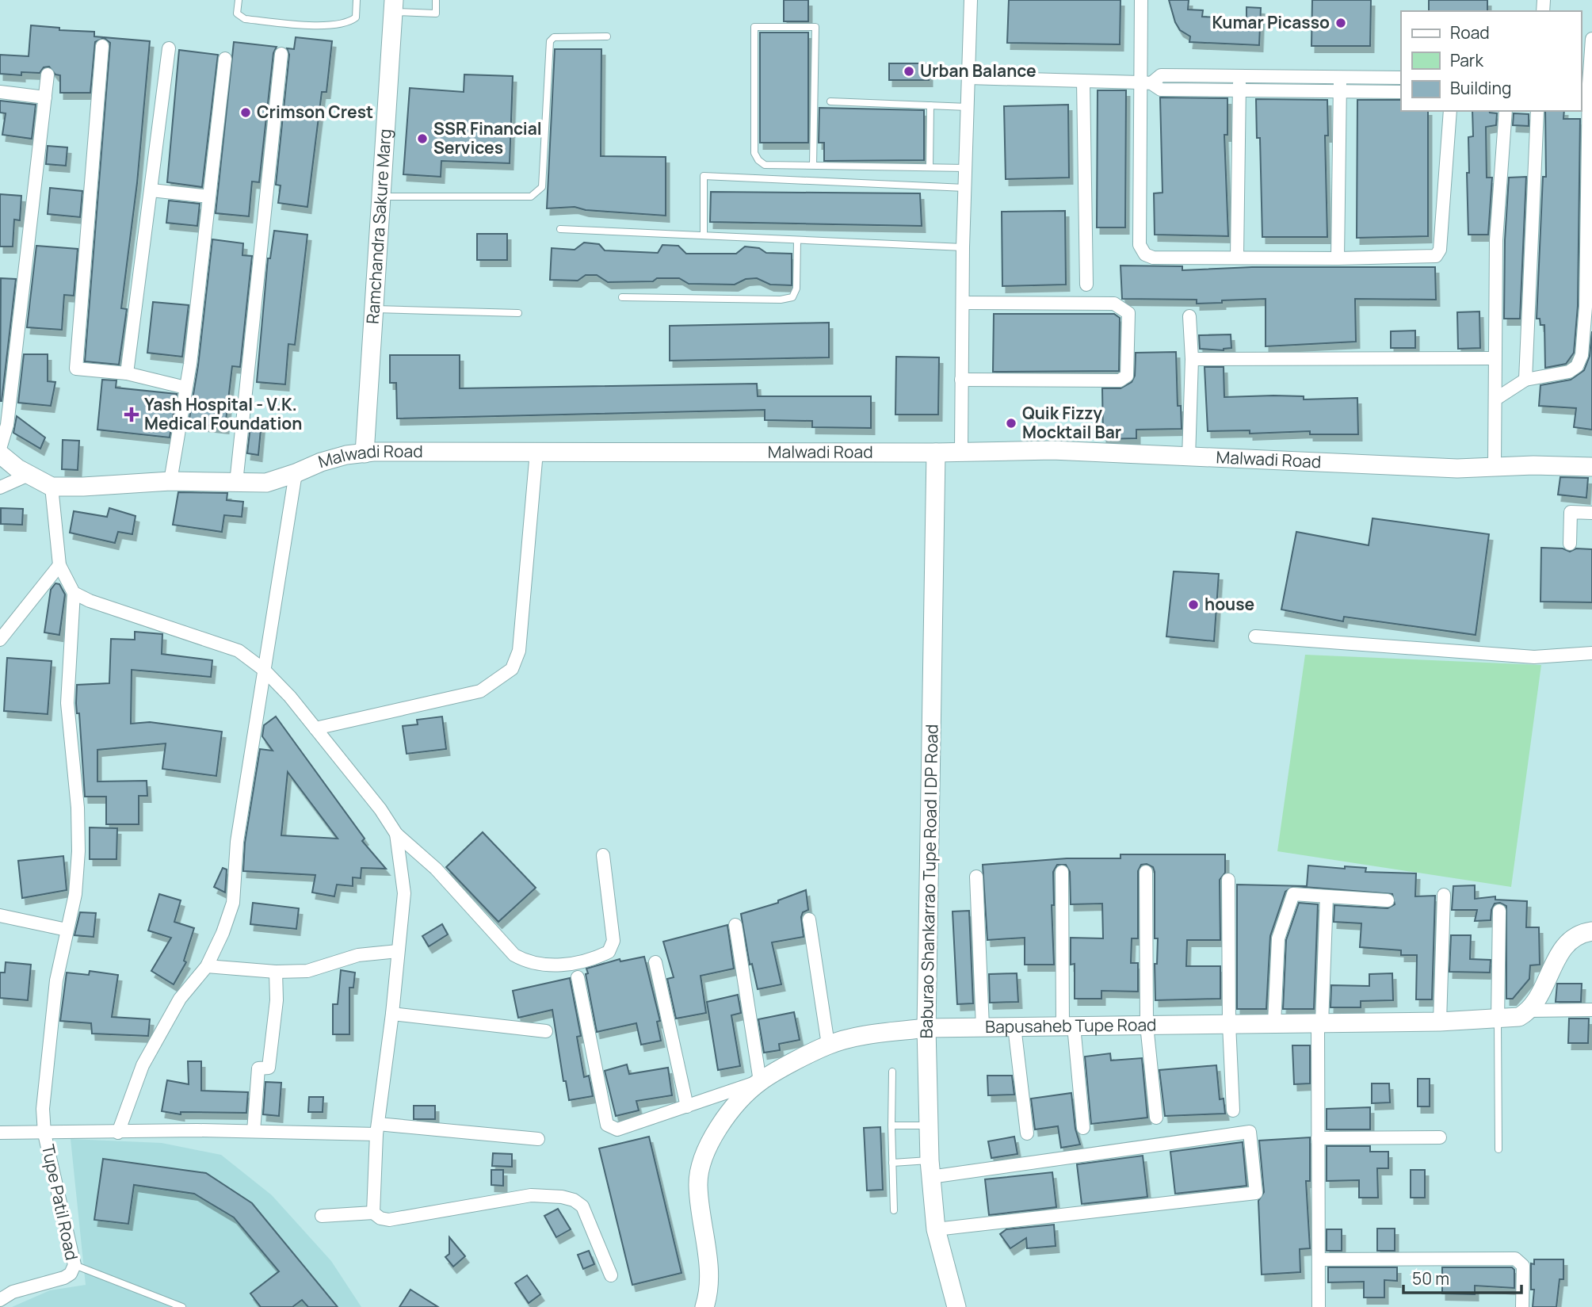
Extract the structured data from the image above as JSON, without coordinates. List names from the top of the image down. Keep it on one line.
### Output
{"streets":{"street":["Ramchandra Sakure Marg","Malwadi Road","Baburao Shankarrao Tupe Road | DP Road","Bapusaheb Tupe Road","Tupe Patil Road"]},"crossings":[["Ramchandra Sakure Marg","Malwadi Road"],["Malwadi Road","Baburao Shankarrao Tupe Road | DP Road"],["Baburao Shankarrao Tupe Road | DP Road","Bapusaheb Tupe Road"]],"places":{"other":["Kumar Picasso","Urban Balance","Crimson Crest","SSR Financial Services","Quik Fizzy Mocktail Bar","house"],"health":["Yash Hospital - V.K. Medical Foundation"]},"legend":["Road","Park","Building"],"scale_bar":"50 m"}
